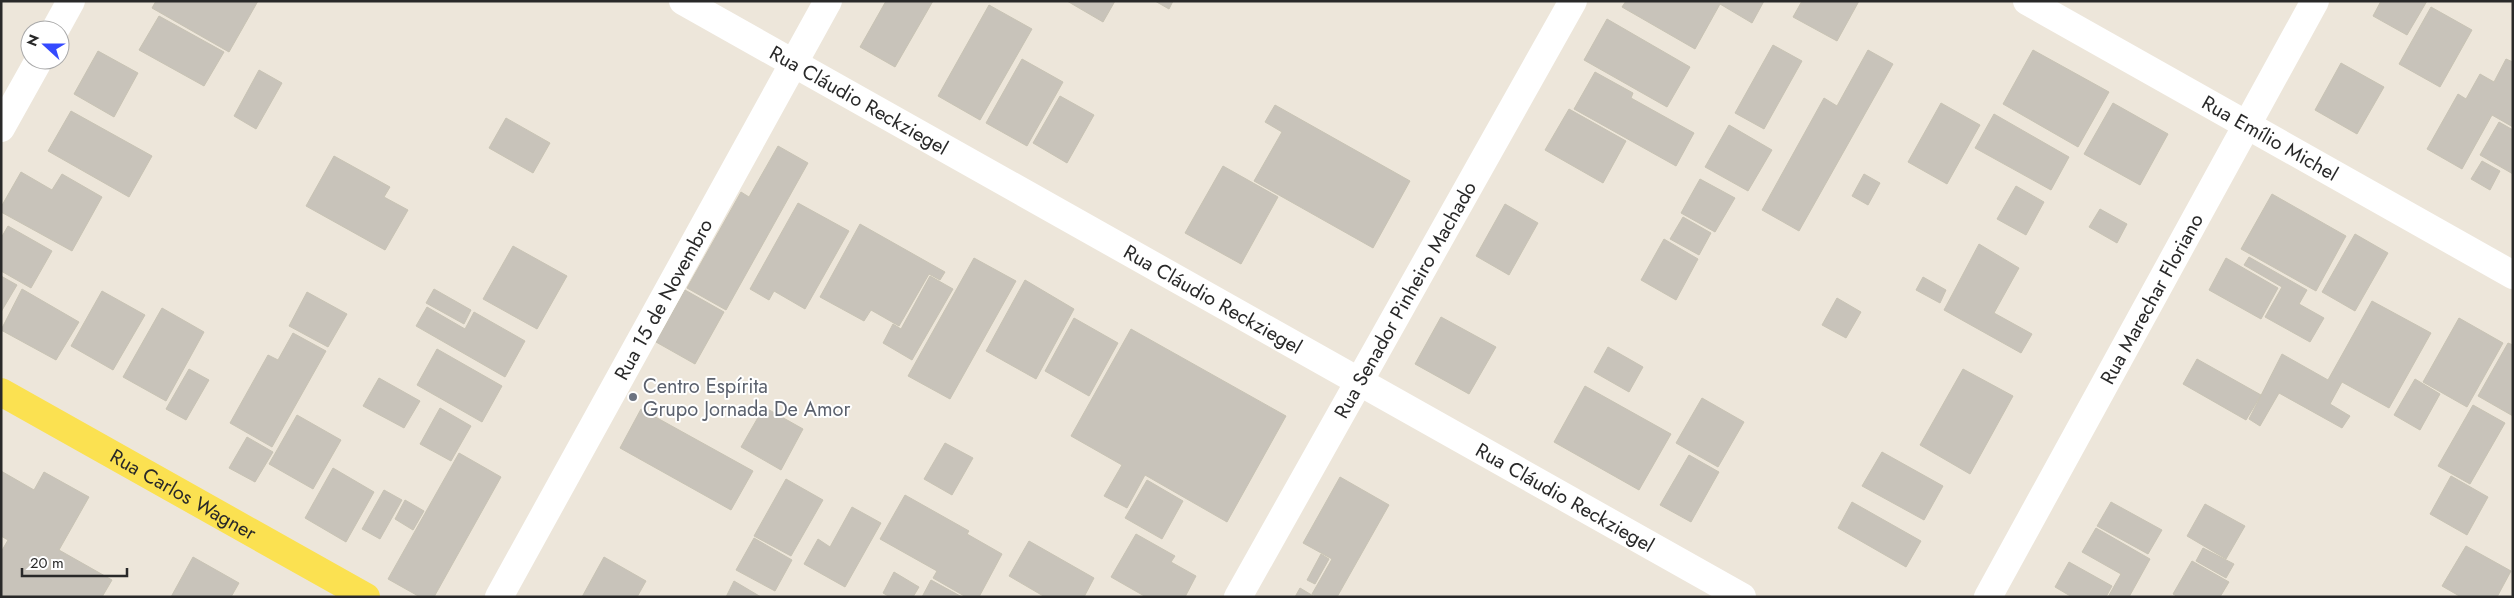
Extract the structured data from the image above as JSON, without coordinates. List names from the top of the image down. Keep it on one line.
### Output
{"streets":{"main road":["Rua Carlos Wagner"],"street":["Rua Cláudio Reckziegel","Rua Emílio Michel","Rua 15 de Novembro","Rua Senador Pinheiro Machado","Rua Marechar Floriano"]},"crossings":[["Rua Cláudio Reckziegel","Rua 15 de Novembro"],["Rua Cláudio Reckziegel","Rua Senador Pinheiro Machado"],["Rua Emílio Michel","Rua Marechar Floriano"]],"places":["Centro Espírita Grupo Jornada De Amor"],"scale_bar":"20 m","north":"left"}
